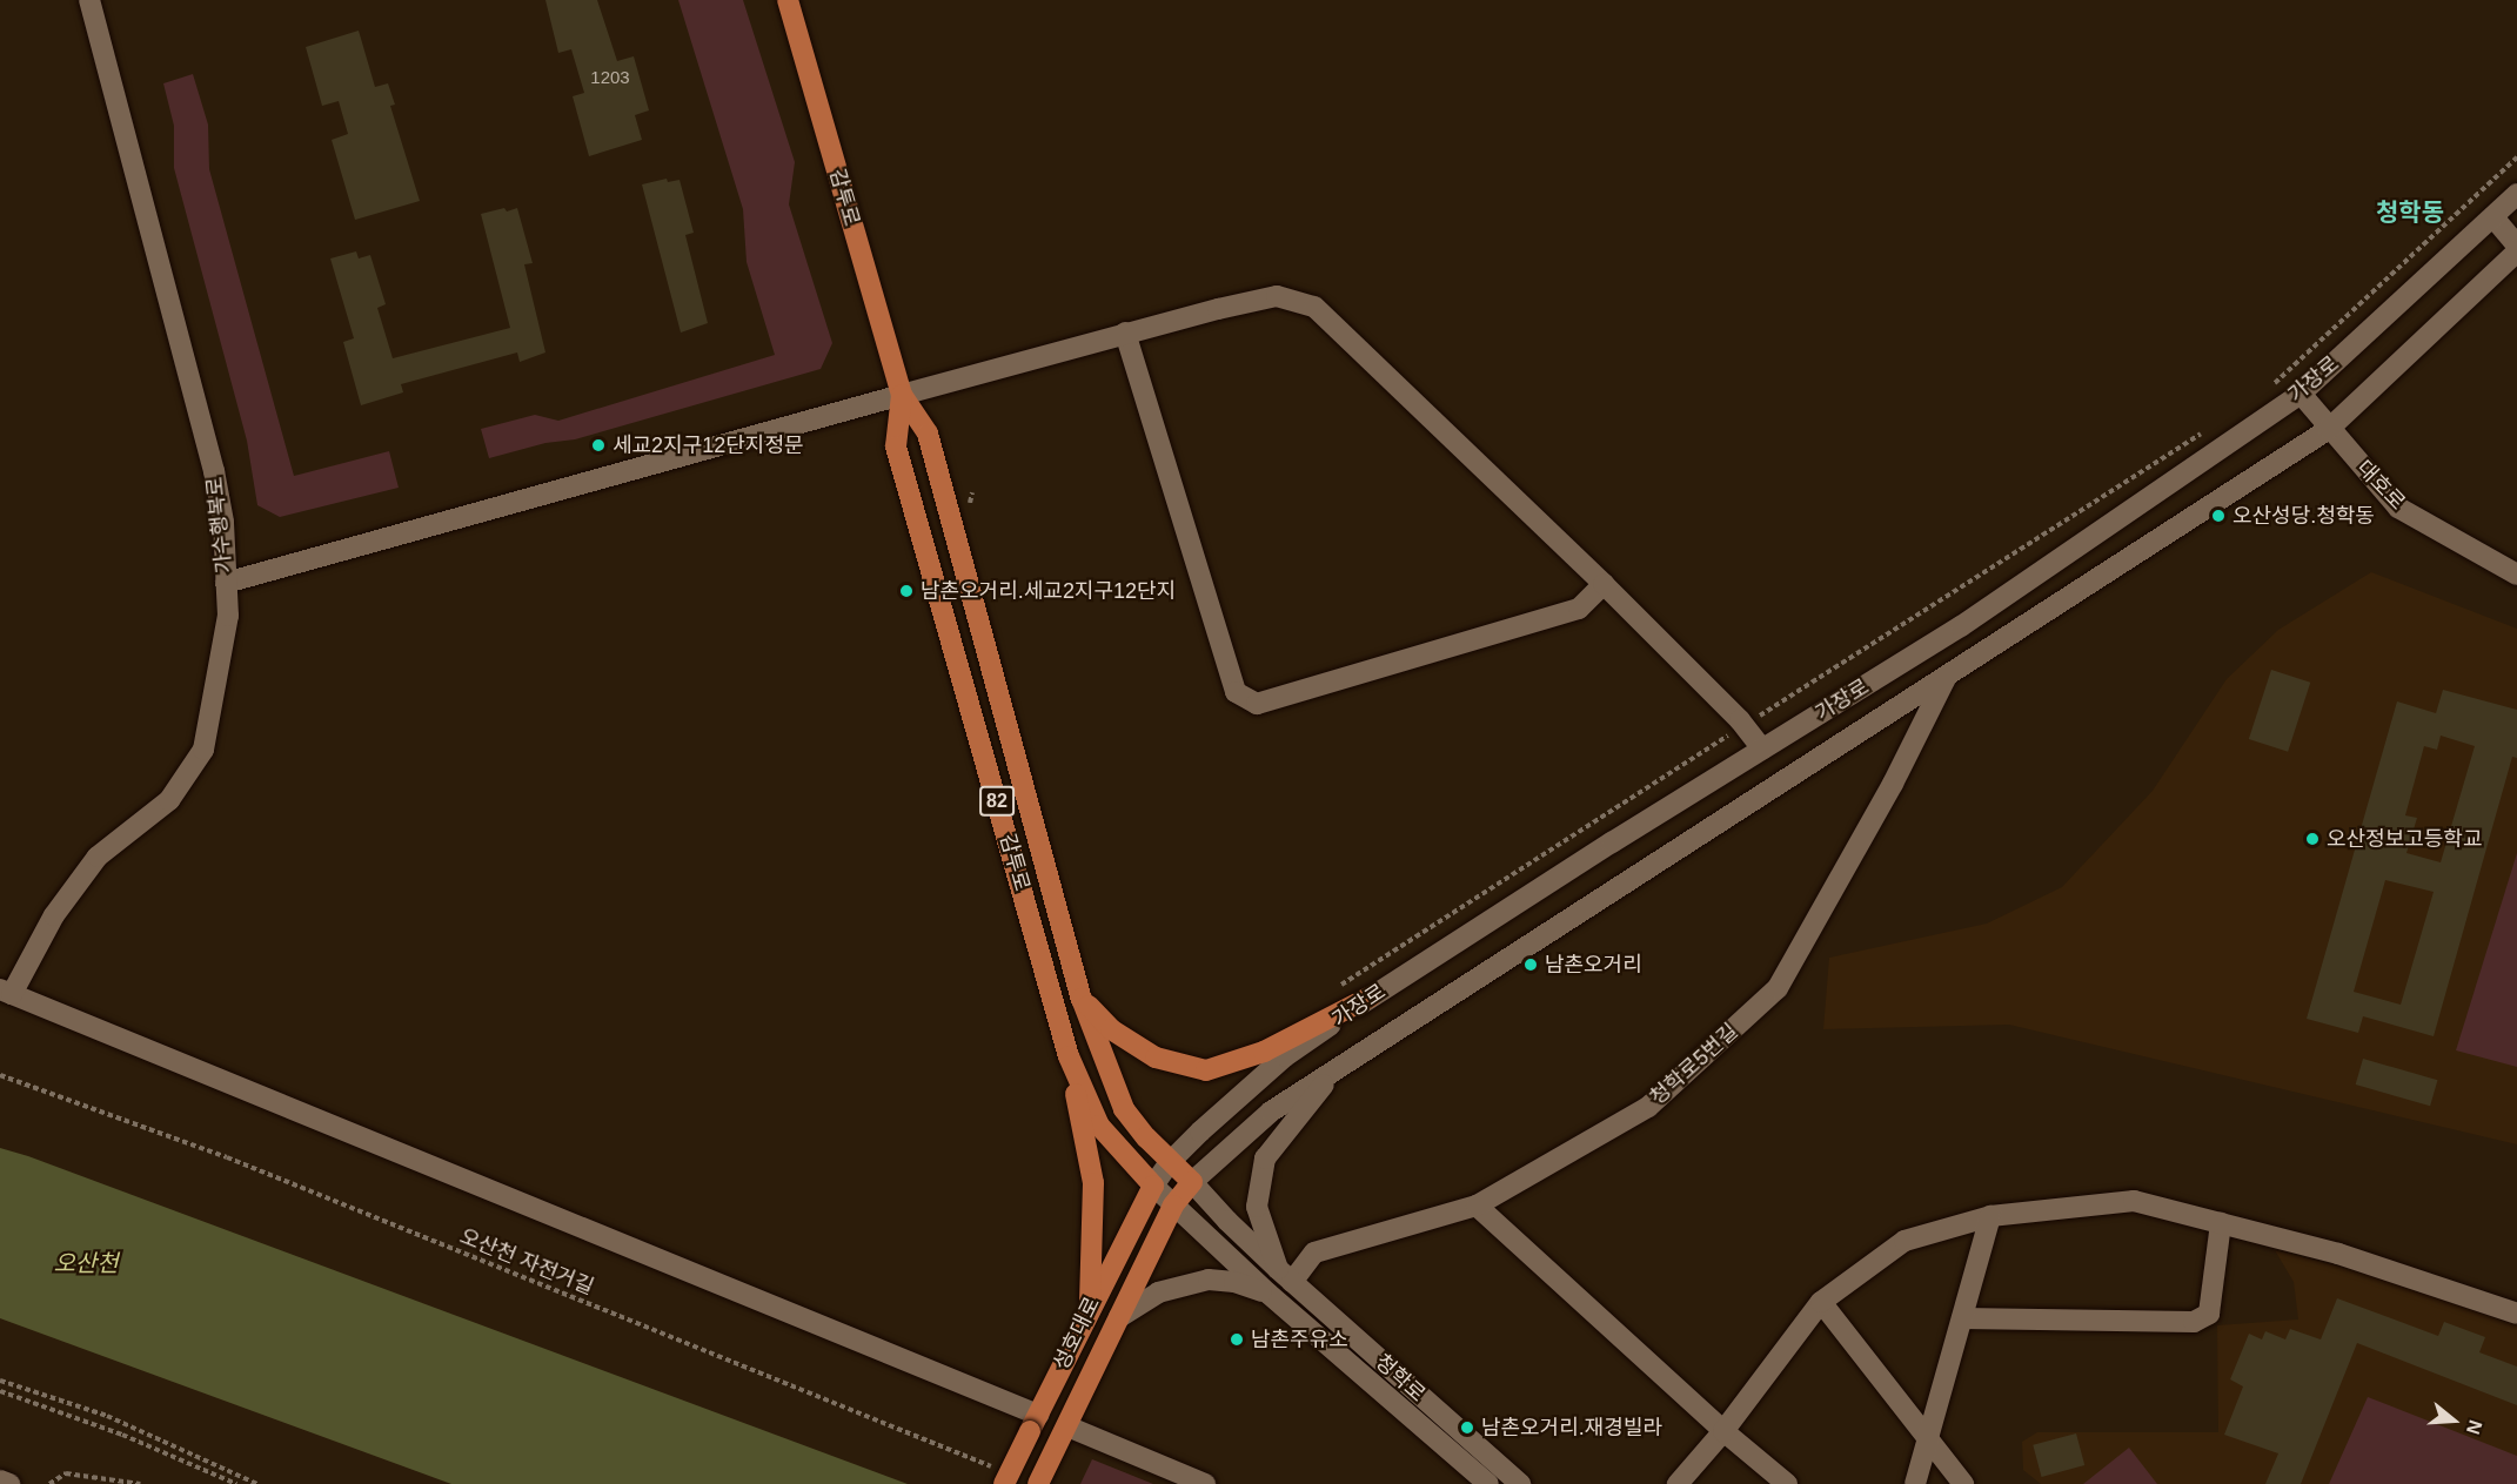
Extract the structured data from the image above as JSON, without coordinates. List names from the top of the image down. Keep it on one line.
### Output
{"streets":{"main road":["감투로","가장로","82","성호대로"],"street":["대호로","가수행복로","청학로5번길","청학로"],"path":["오산천 자전거길"]},"crossings":[["감투로","가장로"],["감투로","성호대로"],["감투로","청학로"],["가장로","대호로"],["가장로","청학로5번길"],["가장로","성호대로"],["가장로","청학로"],["청학로5번길","청학로"],["오산천 자전거길","성호대로"],["성호대로","청학로"]],"districts":["청학동"],"water":["오산천"],"places":["세교2지구12단지정문","오산성당.청학동","남촌오거리.세교2지구12단지","오산정보고등학교","남촌오거리","남촌주유소","남촌오거리.재경빌라"],"house_numbers":["1203"],"north":"right"}
